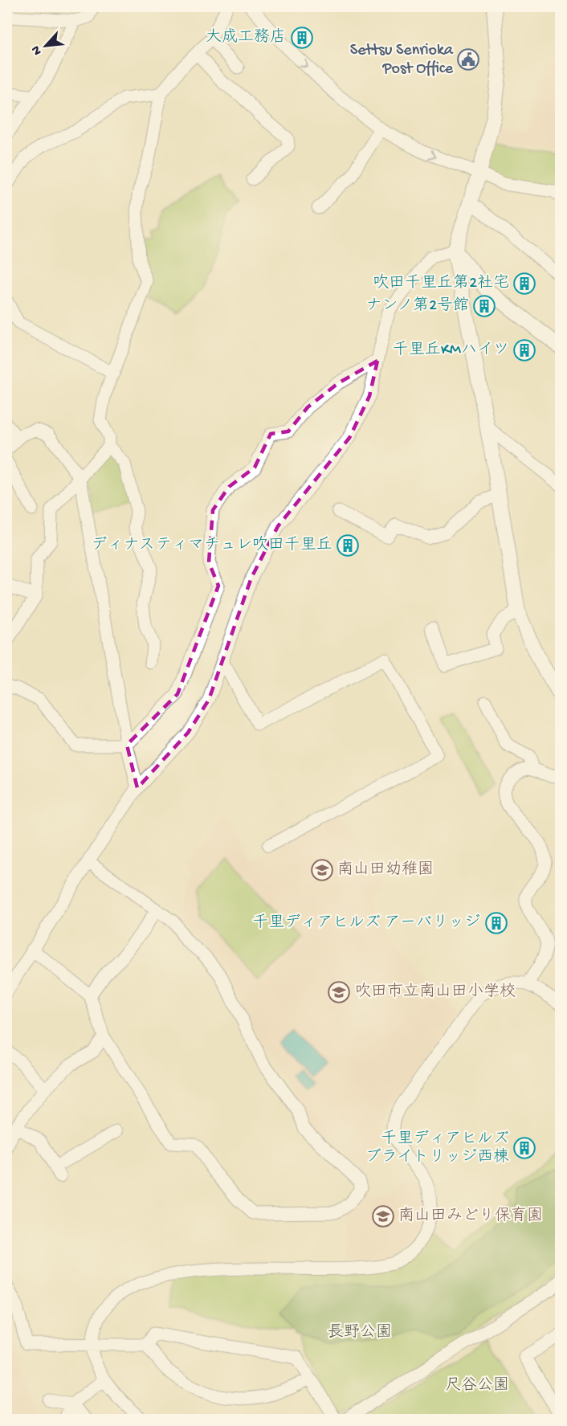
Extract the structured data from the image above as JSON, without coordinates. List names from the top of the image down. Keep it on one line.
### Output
{"parks":["長野公園","尺谷公園"],"places":{"building":["大成工務店","吹田千里丘第2社宅","ナンノ第2号館","千里丘KMハイツ","ディナスティマチュレ吹田千里丘","千里ディアヒルズ アーバリッジ","千里ディアヒルズ ブライトリッジ西棟"],"public building":["Settsu Senrioka Post Office"],"school or university":["南山田幼稚園","吹田市立南山田小学校","南山田みどり保育園"]},"north":"bottom left"}
